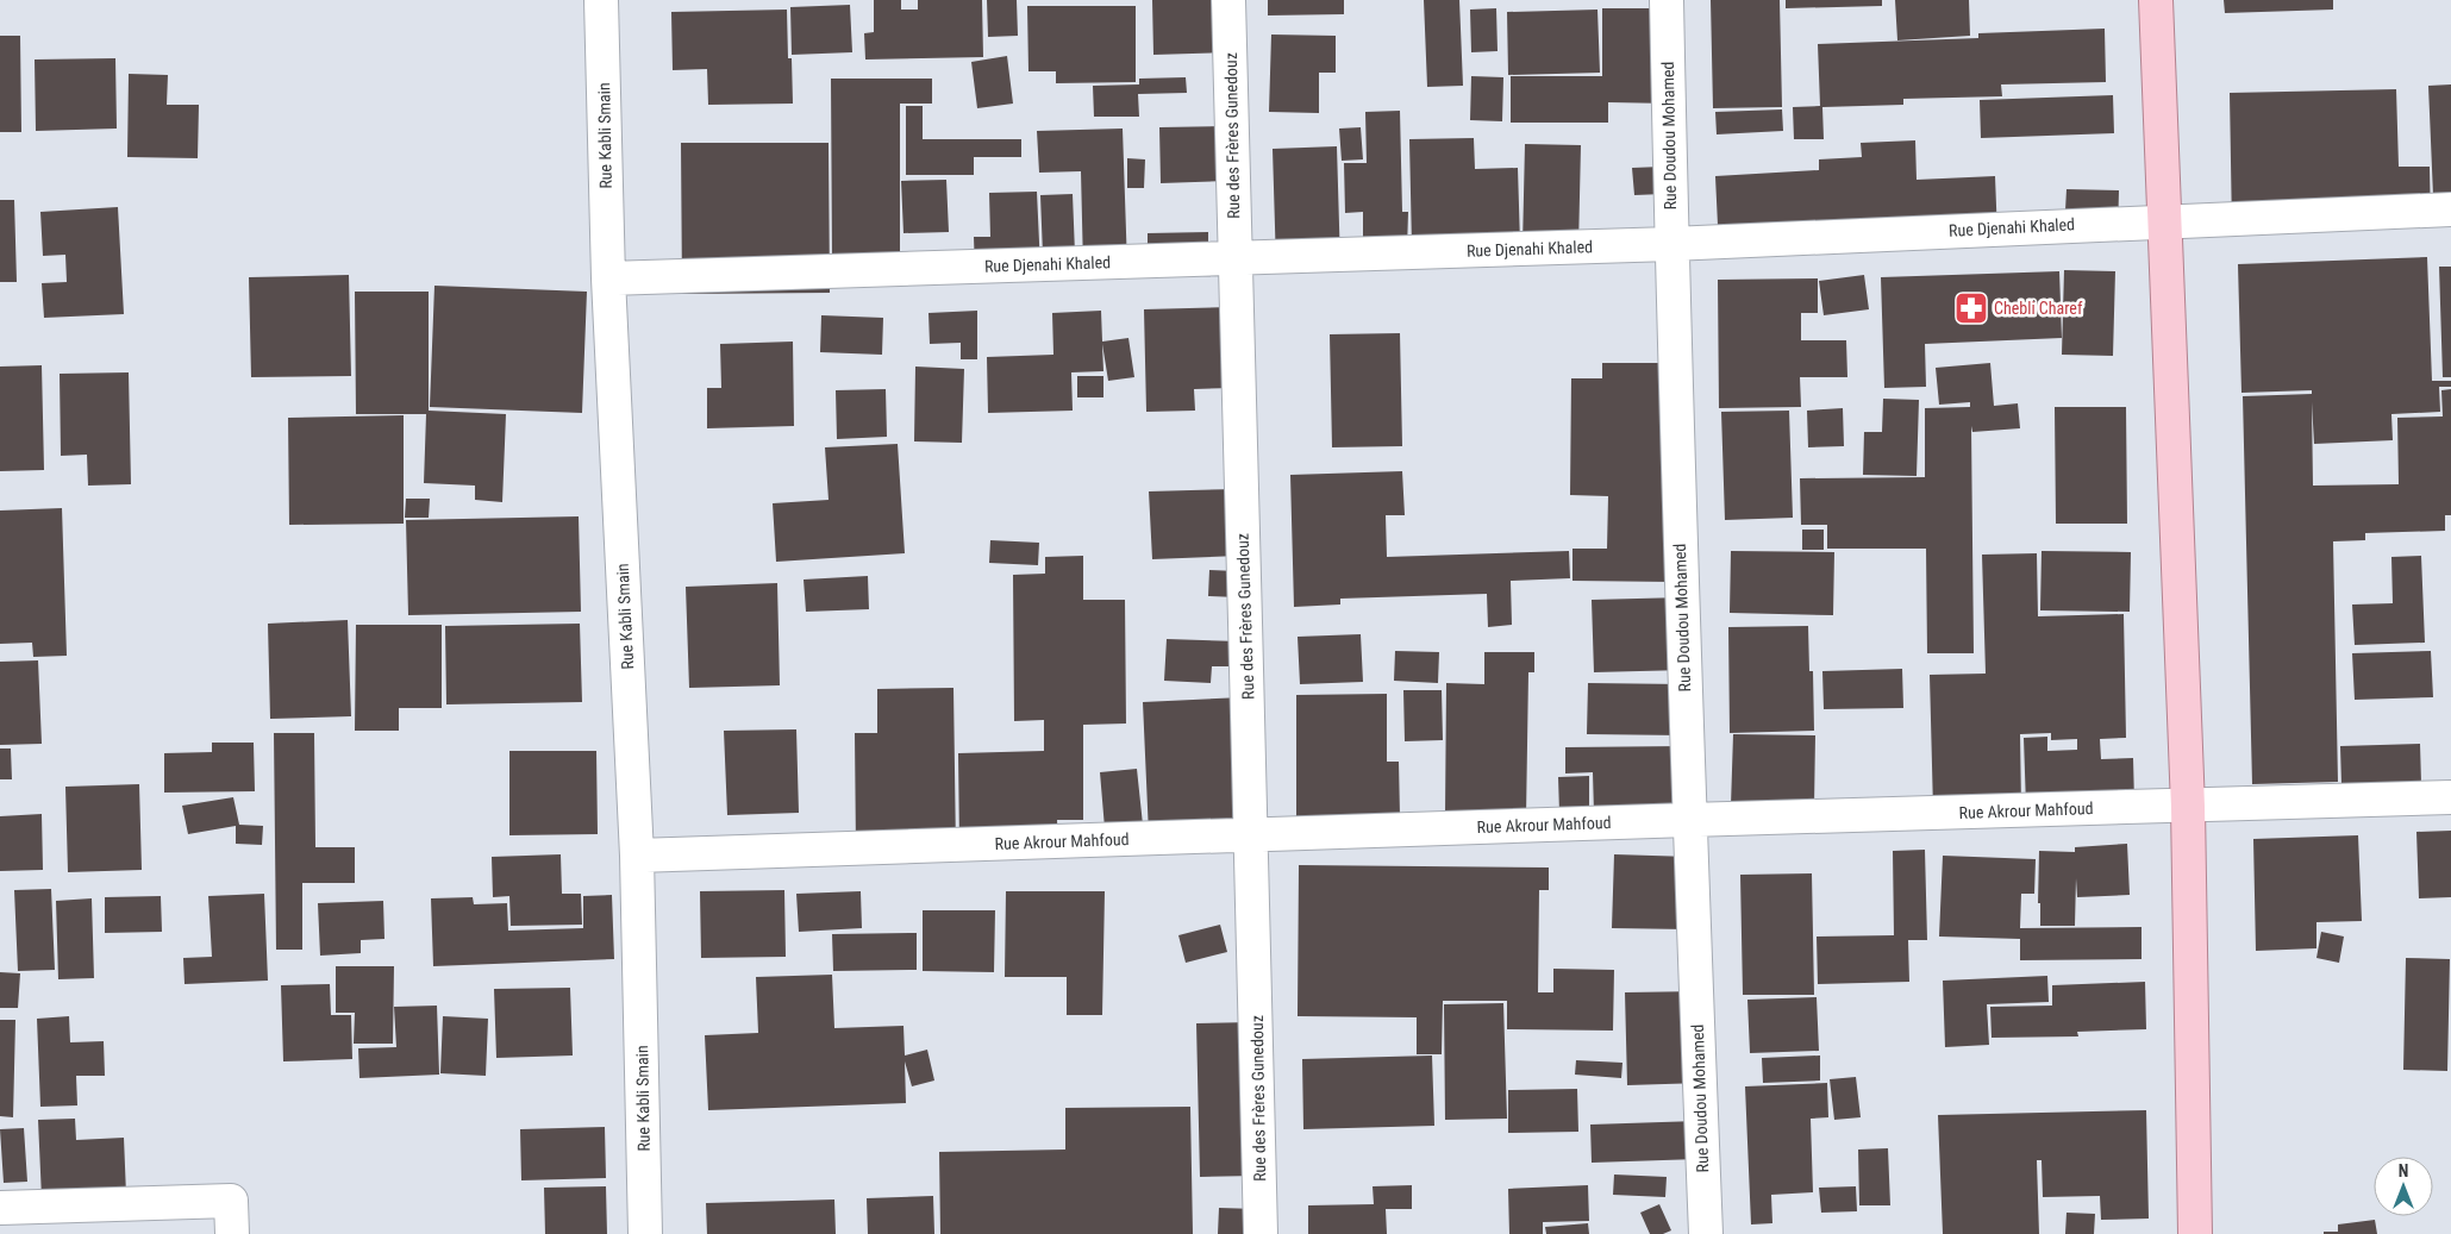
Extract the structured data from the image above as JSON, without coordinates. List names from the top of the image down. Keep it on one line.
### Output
{"streets":{"street":["Rue Kabli Smain","Rue des Frères Gunedouz","Rue Doudou Mohamed","Rue Djenahi Khaled","Rue Akrour Mahfoud"]},"crossings":[["Rue Kabli Smain","Rue Djenahi Khaled"],["Rue Kabli Smain","Rue Akrour Mahfoud"],["Rue des Frères Gunedouz","Rue Djenahi Khaled"],["Rue des Frères Gunedouz","Rue Akrour Mahfoud"],["Rue Doudou Mohamed","Rue Djenahi Khaled"],["Rue Doudou Mohamed","Rue Akrour Mahfoud"]],"places":{"pharmacy":["Chebli Charef"]},"north":"top"}
